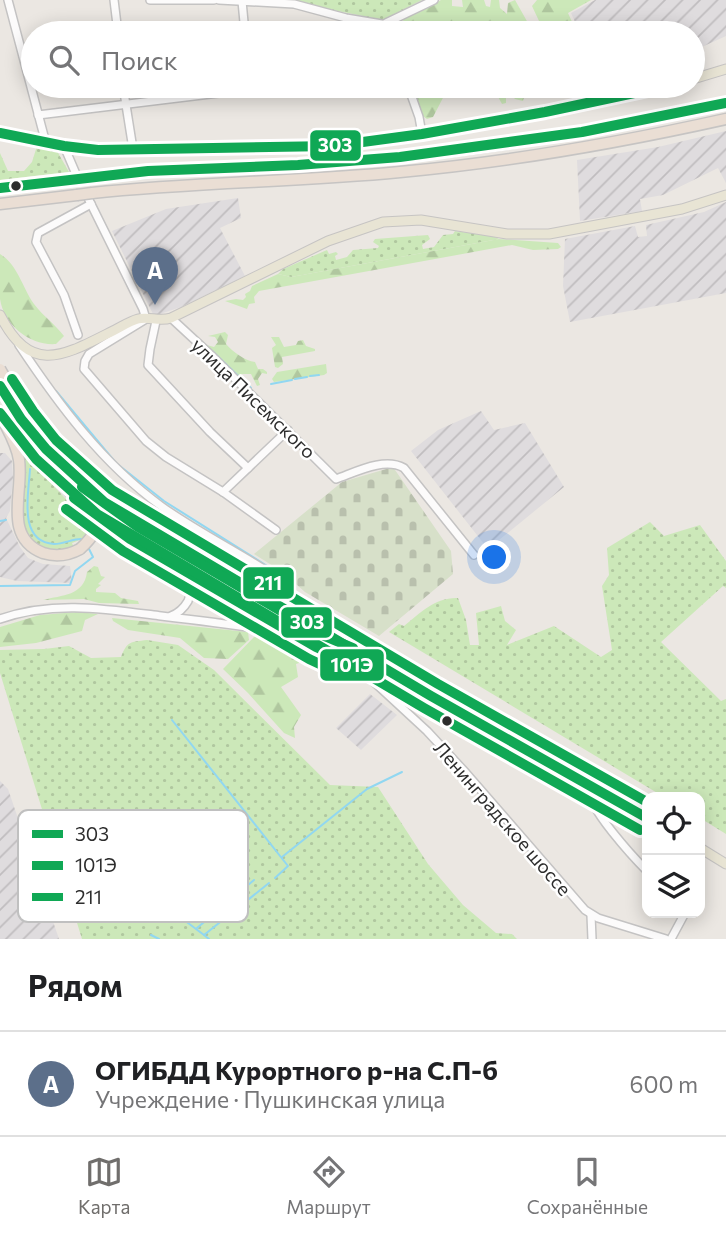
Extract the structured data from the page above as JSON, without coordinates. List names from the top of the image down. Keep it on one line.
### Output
{"streets":{"street":["улица Писемского","Ленинградское шоссе"]},"lines":["transit line 303","transit line 211","transit line 101Э"],"legend":["303","101Э","211"],"page":{"search":"Поиск","pins":"A","heading":"Рядом","list":[{"mark":"A","name":"ОГИБДД Курортного р-на С.П-б","note":"Учреждение · Пушкинская улица","value":"600 m"}],"nav":["Карта","Маршрут","Сохранённые"]}}
